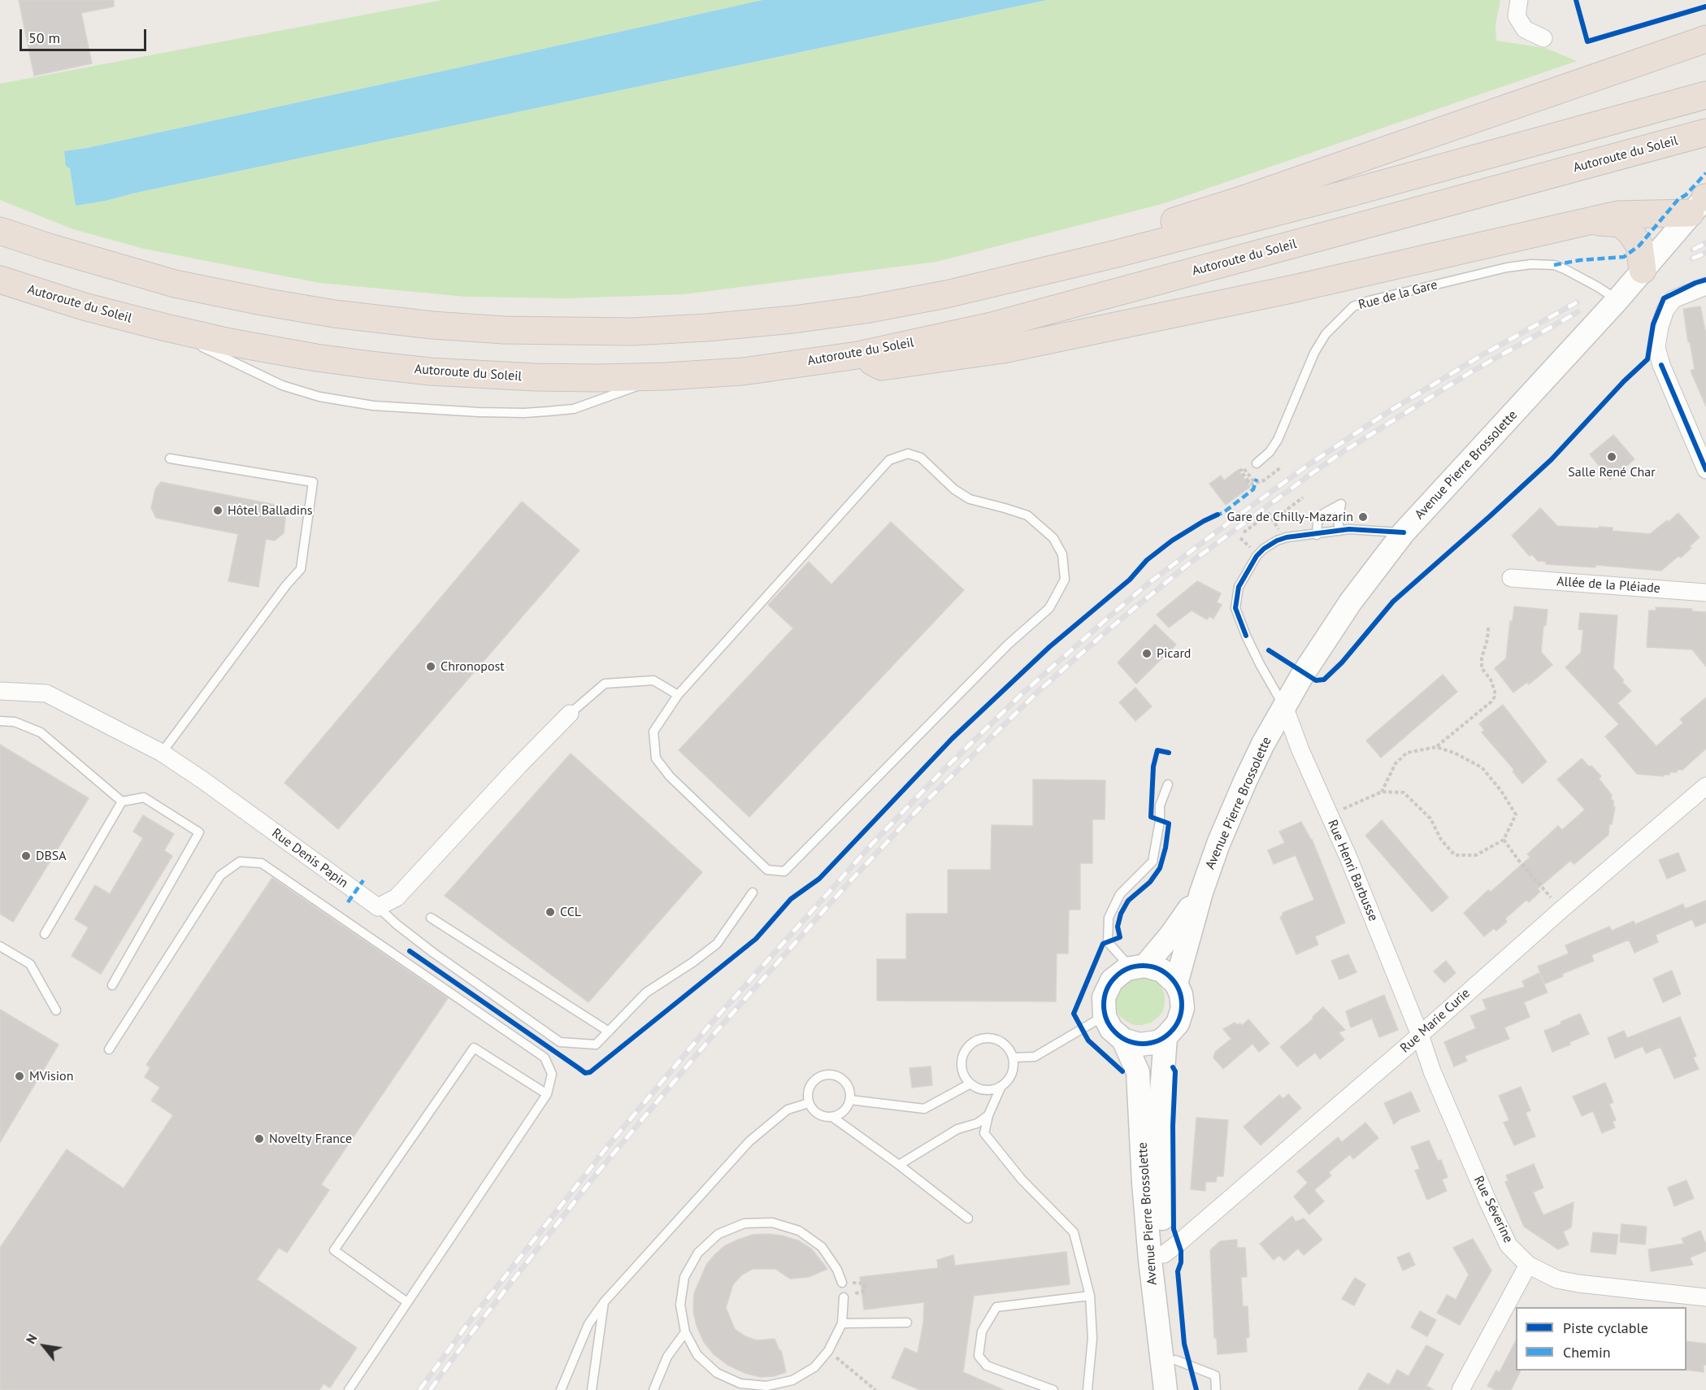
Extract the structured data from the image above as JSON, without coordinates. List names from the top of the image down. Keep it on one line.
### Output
{"streets":{"highway":["Autoroute du Soleil"],"main road":["Avenue Pierre Brossolette"],"street":["Allée de la Pléiade","Rue Denis Papin","Rue Henri Barbusse","Rue Marie Curie","Rue Séverine"],"lane":["Rue de la Gare"]},"crossings":[["Rue de la Gare","Avenue Pierre Brossolette"],["Avenue Pierre Brossolette","Rue Henri Barbusse"],["Avenue Pierre Brossolette","Rue Marie Curie"],["Rue Henri Barbusse","Rue Marie Curie"],["Rue Henri Barbusse","Rue Séverine"],["Rue Marie Curie","Rue Séverine"]],"places":["Salle René Char","Hôtel Balladins","Gare de Chilly-Mazarin","Picard","Chronopost","DBSA","CCL","MVision","Novelty France"],"legend":["Piste cyclable","Chemin"],"scale_bar":"50 m","north":"top left"}
